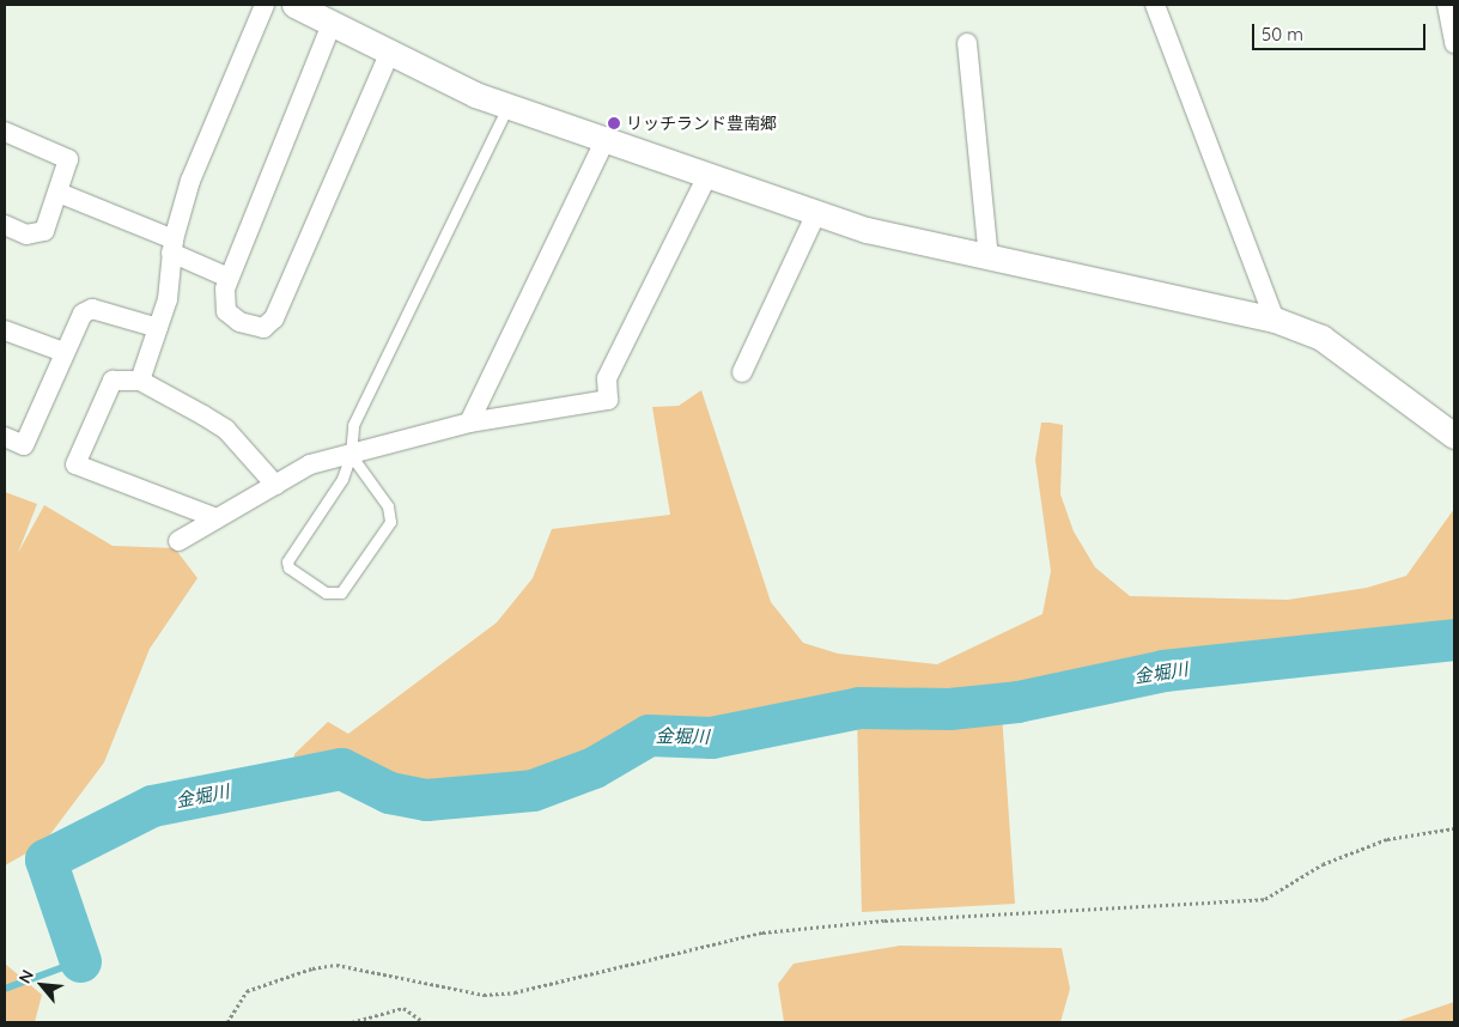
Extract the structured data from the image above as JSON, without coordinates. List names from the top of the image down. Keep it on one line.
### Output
{"water":["金堀川"],"places":["リッチランド豊南郷"],"scale_bar":"50 m","north":"top left"}
